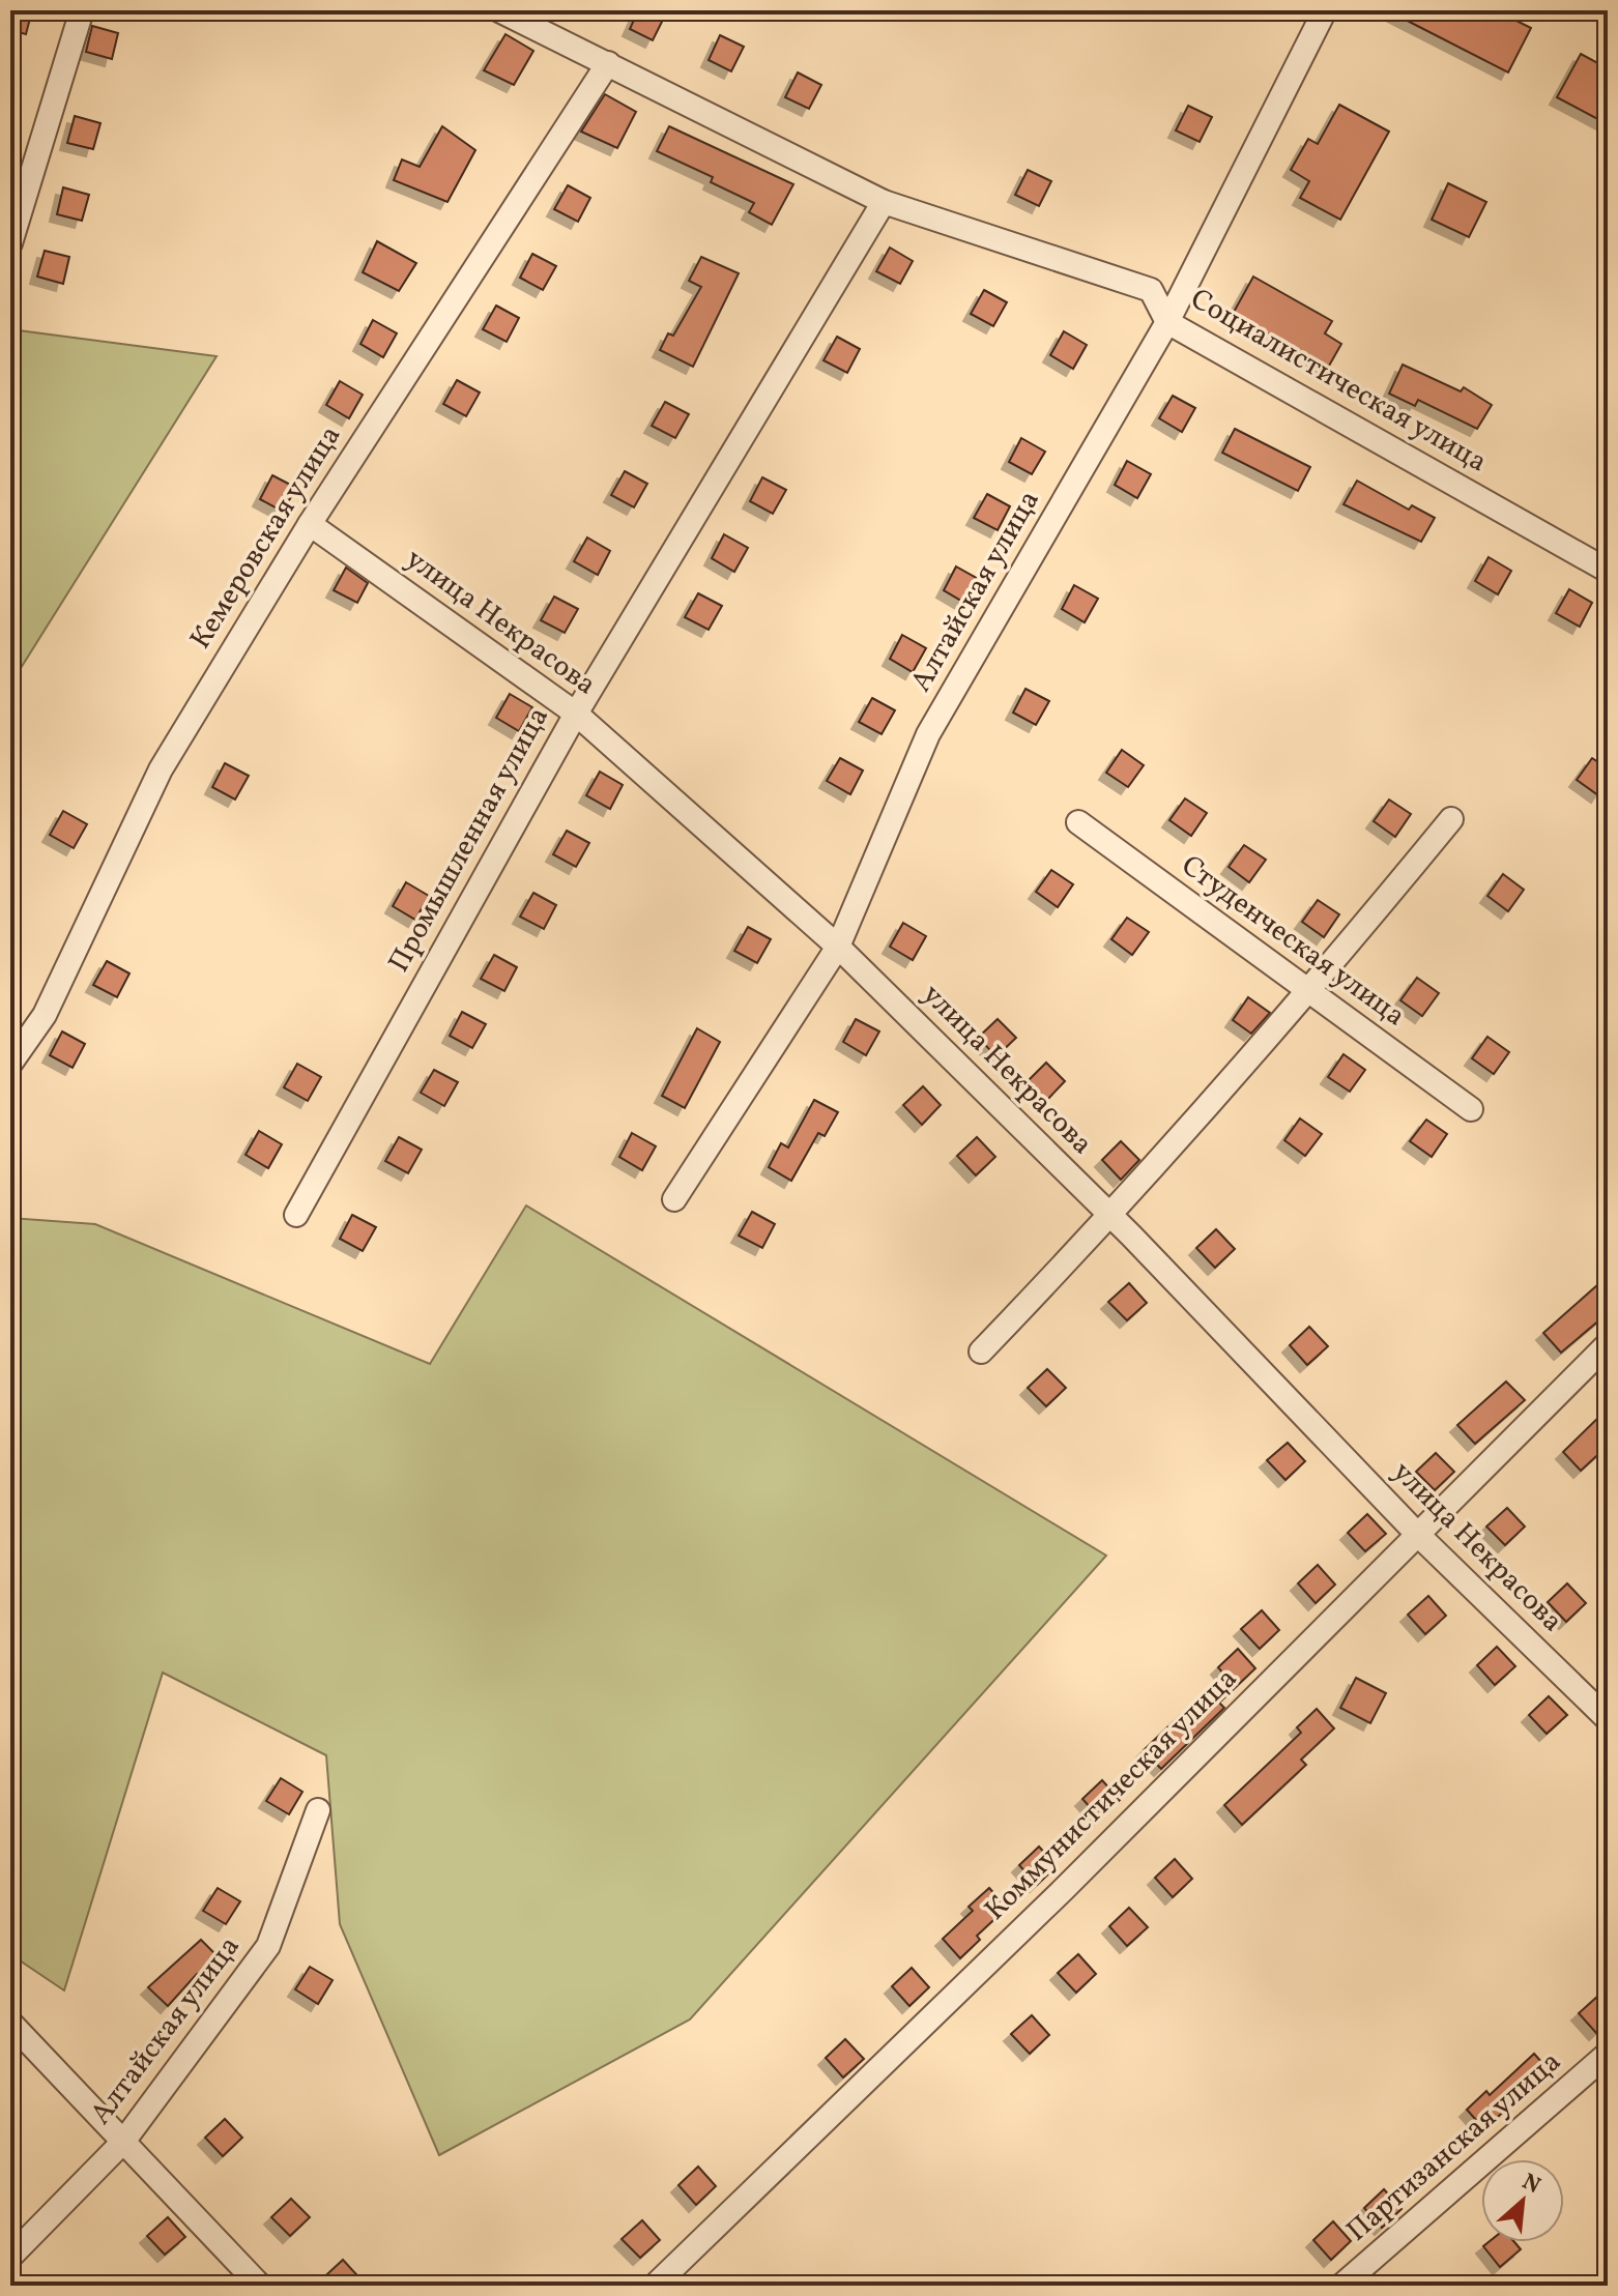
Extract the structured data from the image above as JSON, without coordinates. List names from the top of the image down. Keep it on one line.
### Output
{"streets":{"street":["Социалистическая улица","Кемеровская улица","Алтайская улица","улица Некрасова","Промышленная улица","Студенческая улица","Коммунистическая улица","Партизанская улица"]},"crossings":[["Социалистическая улица","Кемеровская улица"],["Социалистическая улица","Алтайская улица"],["Социалистическая улица","Промышленная улица"],["Кемеровская улица","улица Некрасова"],["Алтайская улица","улица Некрасова"],["улица Некрасова","Промышленная улица"],["улица Некрасова","Коммунистическая улица"]],"north":"top right"}
